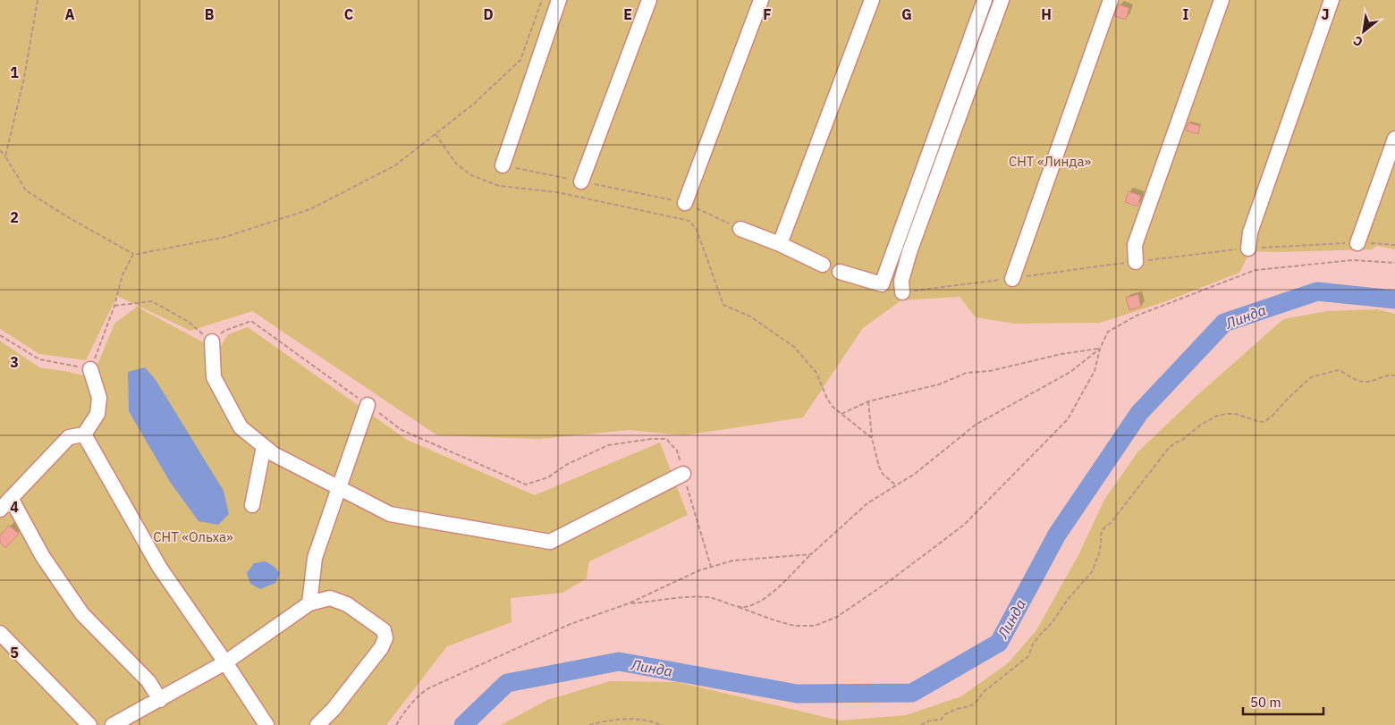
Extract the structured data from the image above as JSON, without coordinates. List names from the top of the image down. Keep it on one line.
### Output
{"water":["Линда"],"parks":["СНТ «Линда»","СНТ «Ольха»"],"scale_bar":"50 m","north":"bottom left","grid":{"columns":["A","B","C","D","E","F","G","H","I","J"],"rows":["1","2","3","4","5"]}}
